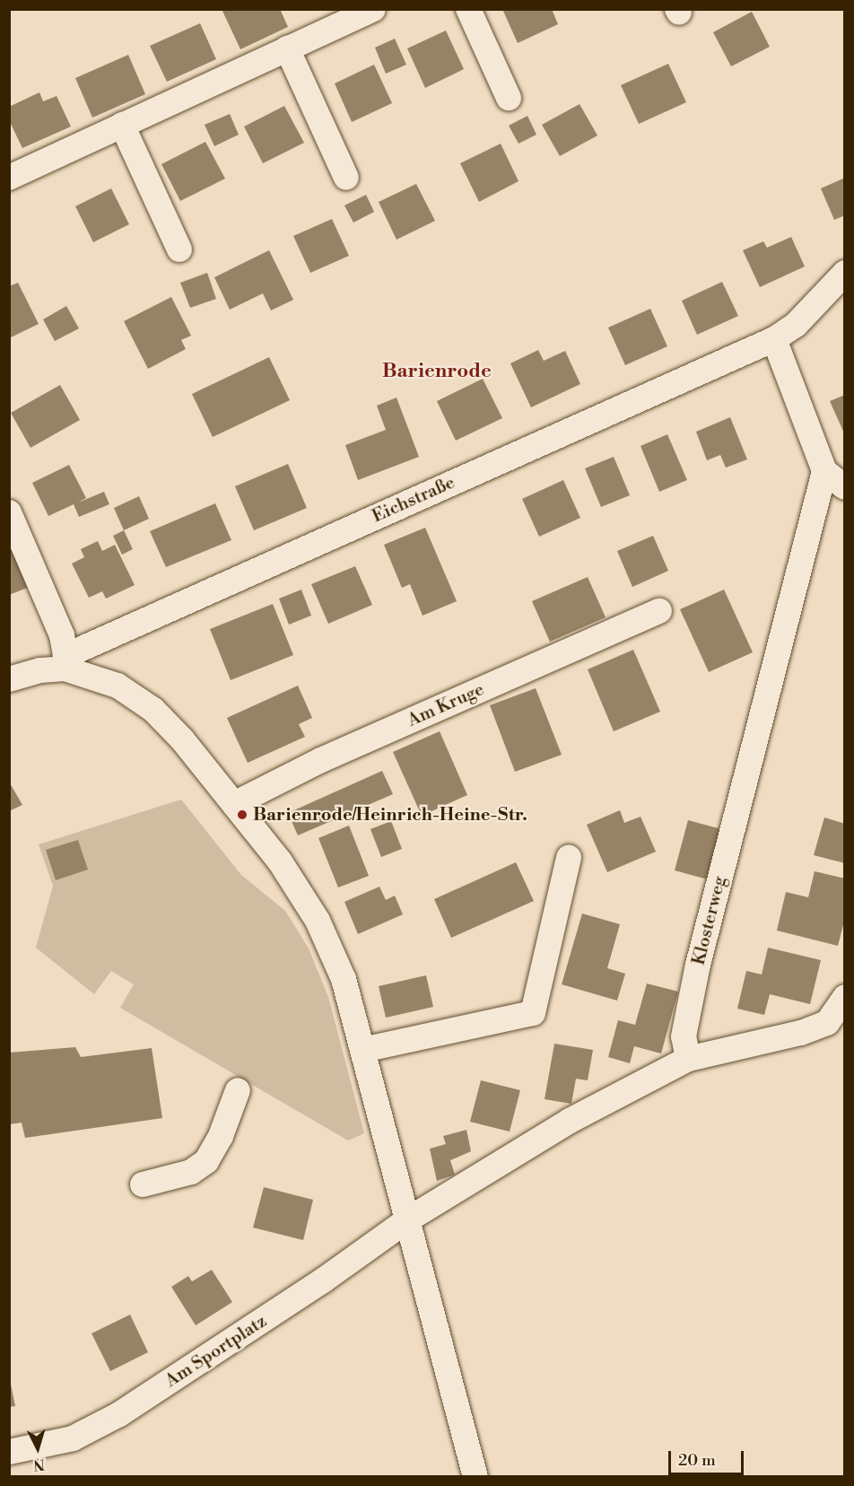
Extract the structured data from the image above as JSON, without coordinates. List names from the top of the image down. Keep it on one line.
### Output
{"streets":{"street":["Eichstraße","Am Kruge","Klosterweg","Am Sportplatz"]},"districts":["Barienrode"],"places":["Barienrode/Heinrich-Heine-Str."],"scale_bar":"20 m","north":"bottom"}
